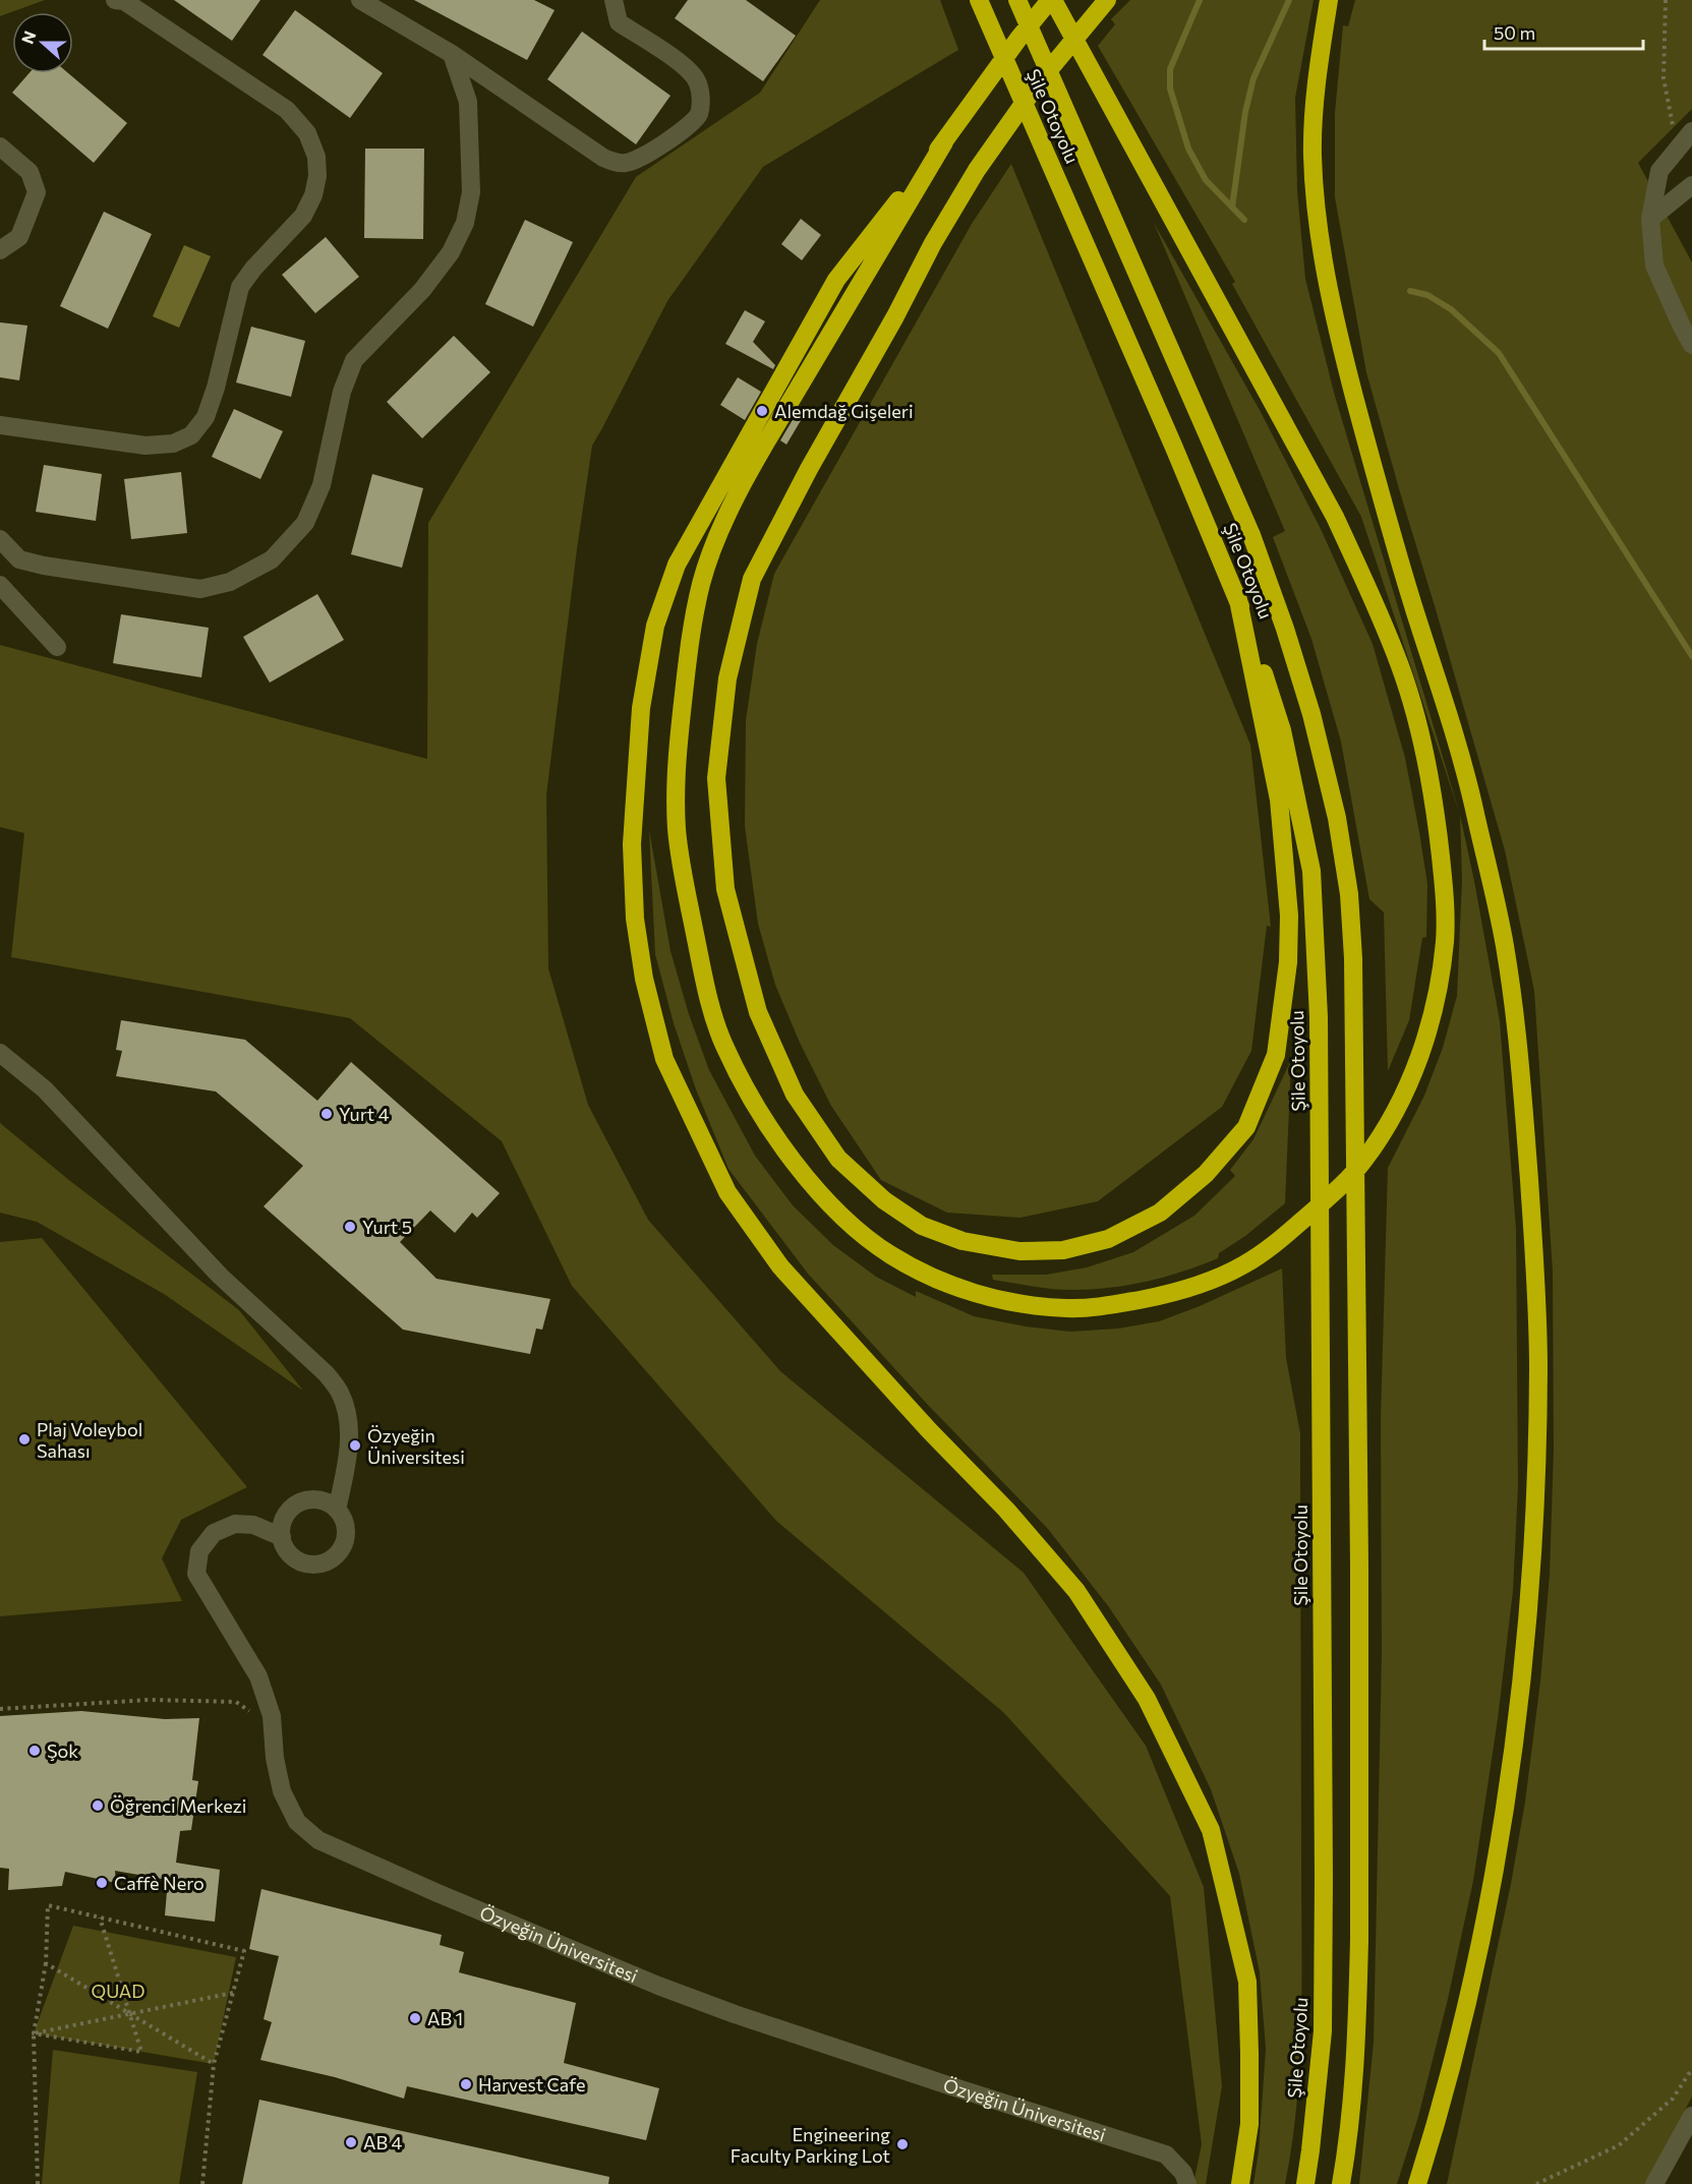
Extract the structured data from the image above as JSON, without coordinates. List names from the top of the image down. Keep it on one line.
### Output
{"streets":{"highway":["Şile Otoyolu"],"street":["Özyeğin Üniversitesi"]},"parks":["QUAD"],"places":["Alemdağ Gişeleri","Yurt 4","Yurt 5","Plaj Voleybol Sahası","Özyeğin Üniversitesi","Şok","Öğrenci Merkezi","Caffè Nero","AB 1","Harvest Cafe","AB 4","Engineering Faculty Parking Lot"],"scale_bar":"50 m","north":"left"}
